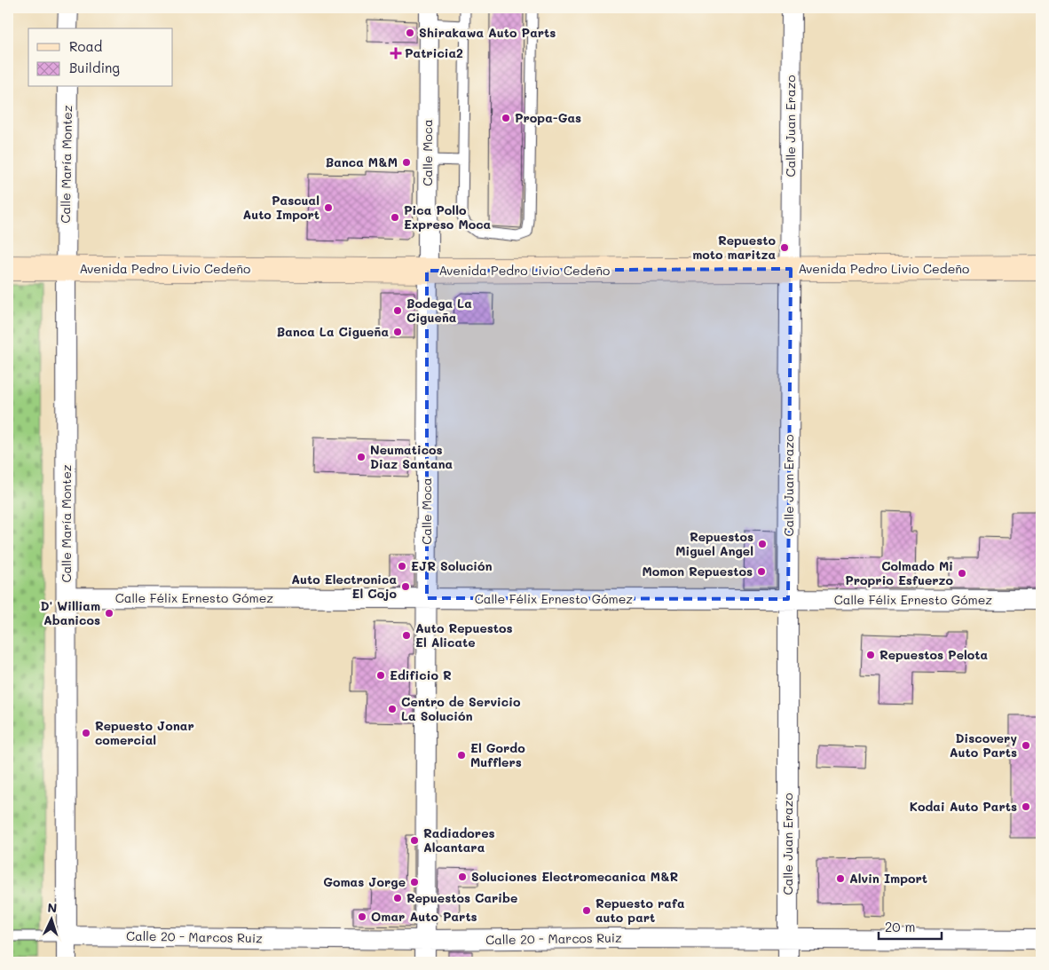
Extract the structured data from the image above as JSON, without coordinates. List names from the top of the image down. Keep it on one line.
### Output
{"streets":{"main road":["Avenida Pedro Livio Cedeño"],"street":["Calle Juan Erazo","Calle Moca","Calle María Montez","Calle Félix Ernesto Gómez","Calle 20 - Marcos Ruiz"]},"crossings":[["Calle Juan Erazo","Avenida Pedro Livio Cedeño"],["Calle Juan Erazo","Calle Félix Ernesto Gómez"],["Calle Juan Erazo","Calle 20 - Marcos Ruiz"],["Calle Moca","Avenida Pedro Livio Cedeño"],["Calle Moca","Calle Félix Ernesto Gómez"],["Calle Moca","Calle 20 - Marcos Ruiz"],["Calle María Montez","Avenida Pedro Livio Cedeño"],["Calle María Montez","Calle Félix Ernesto Gómez"],["Calle María Montez","Calle 20 - Marcos Ruiz"]],"places":{"other":["Shirakawa Auto Parts","Propa-Gas","Banca M&M","Pascual Auto Import","Pica Pollo Expreso Moca","Repuesto moto maritza","Bodega La Cigueña","Banca La Cigueña","Neumaticos Diaz Santana","Repuestos Miguel Angel","EJR Solución","Momon Repuestos","Colmado Mi Proprio Esfuerzo","Auto Electronica El Cojo","D' William Abanicos","Auto Repuestos El Alicate","Repuestos Pelota","Edificio R","Centro de Servicio La Solución","Repuesto Jonar comercial","Discovery Auto Parts","El Gordo Mufflers","Kodai Auto Parts","Radiadores Alcantara","Soluciones Electromecanica M&R","Alvin Import","Gomas Jorge","Repuestos Caribe","Repuesto rafa auto part","Omar Auto Parts"],"health":["Patricia2"]},"legend":["Road","Building"],"scale_bar":"20 m","north":"top"}
